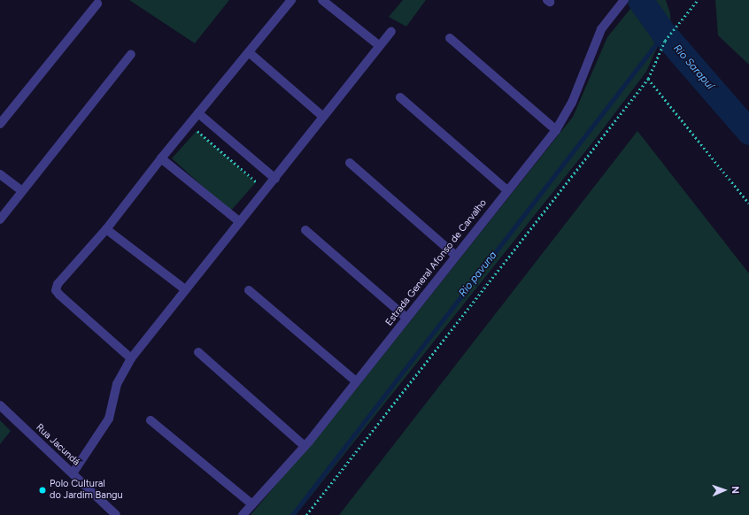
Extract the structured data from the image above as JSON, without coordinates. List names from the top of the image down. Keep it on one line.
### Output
{"streets":{"street":["Estrada General Afonso de Carvalho","Rua Jacundá"]},"water":["Rio Sarapuí","Rio pavuna"],"places":["Polo Cultural do Jardim Bangu"],"north":"right"}
